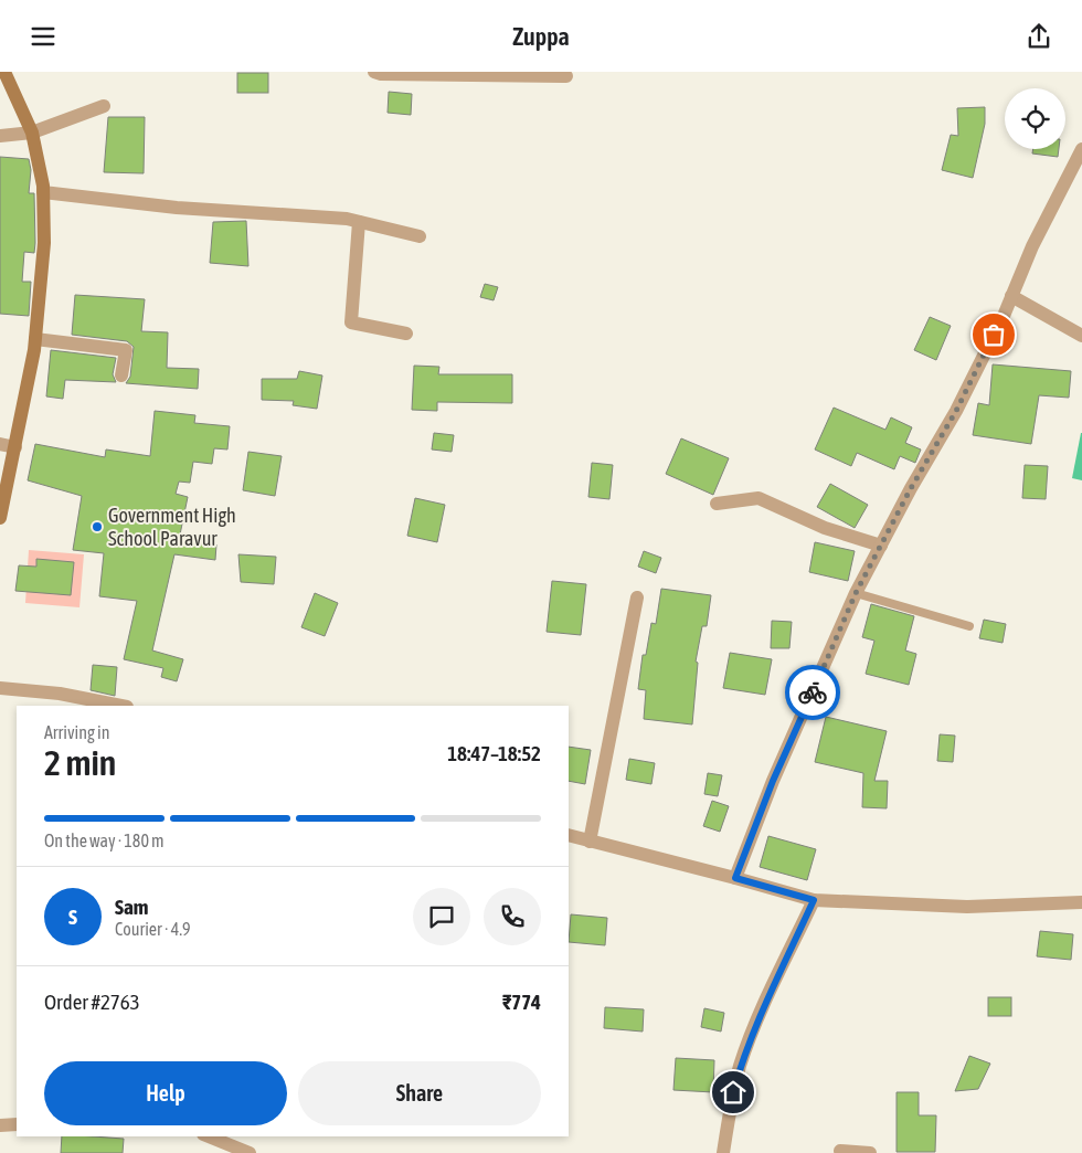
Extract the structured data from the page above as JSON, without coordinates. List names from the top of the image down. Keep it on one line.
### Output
{"places":["Government High School Paravur"],"page":{"header":"Zuppa","heading":["2 min","Arriving in","18:47–18:52"],"panel":["Sam","Courier · 4.9","Order #2763","₹774"],"bar":"On the way · 180 m","round":"S","buttons":["Help","Share"]}}
